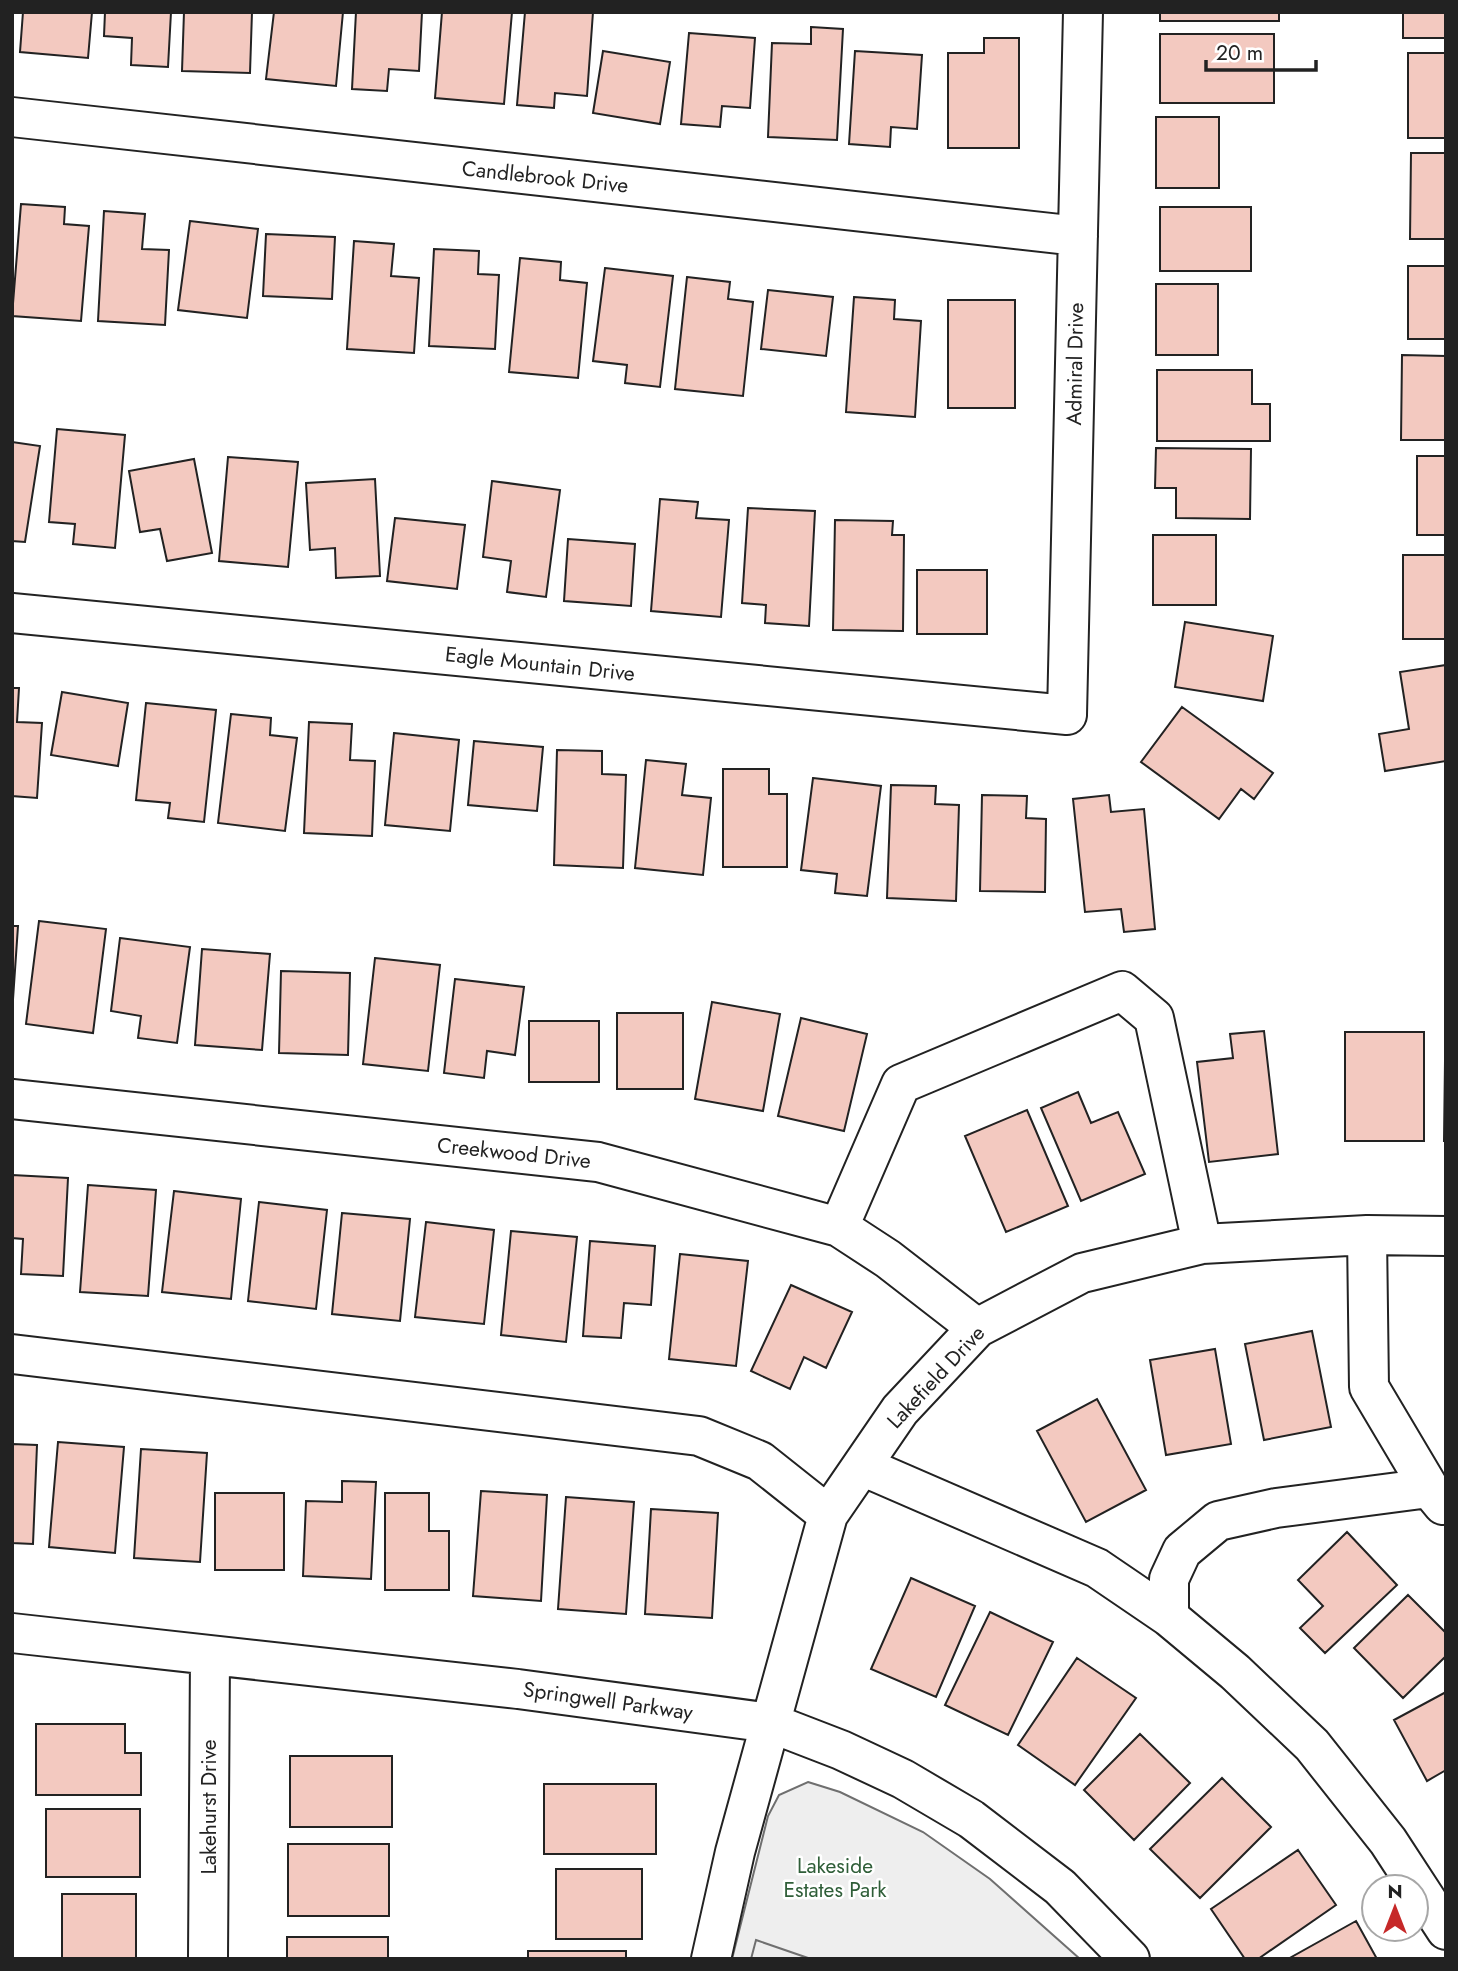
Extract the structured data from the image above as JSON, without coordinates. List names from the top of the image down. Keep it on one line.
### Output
{"streets":{"street":["Candlebrook Drive","Admiral Drive","Eagle Mountain Drive","Creekwood Drive","Lakefield Drive","Springwell Parkway","Lakehurst Drive"]},"crossings":[["Candlebrook Drive","Admiral Drive"],["Admiral Drive","Eagle Mountain Drive"],["Creekwood Drive","Lakefield Drive"],["Lakefield Drive","Springwell Parkway"],["Springwell Parkway","Lakehurst Drive"]],"parks":["Lakeside Estates Park"],"scale_bar":"20 m","north":"top"}
